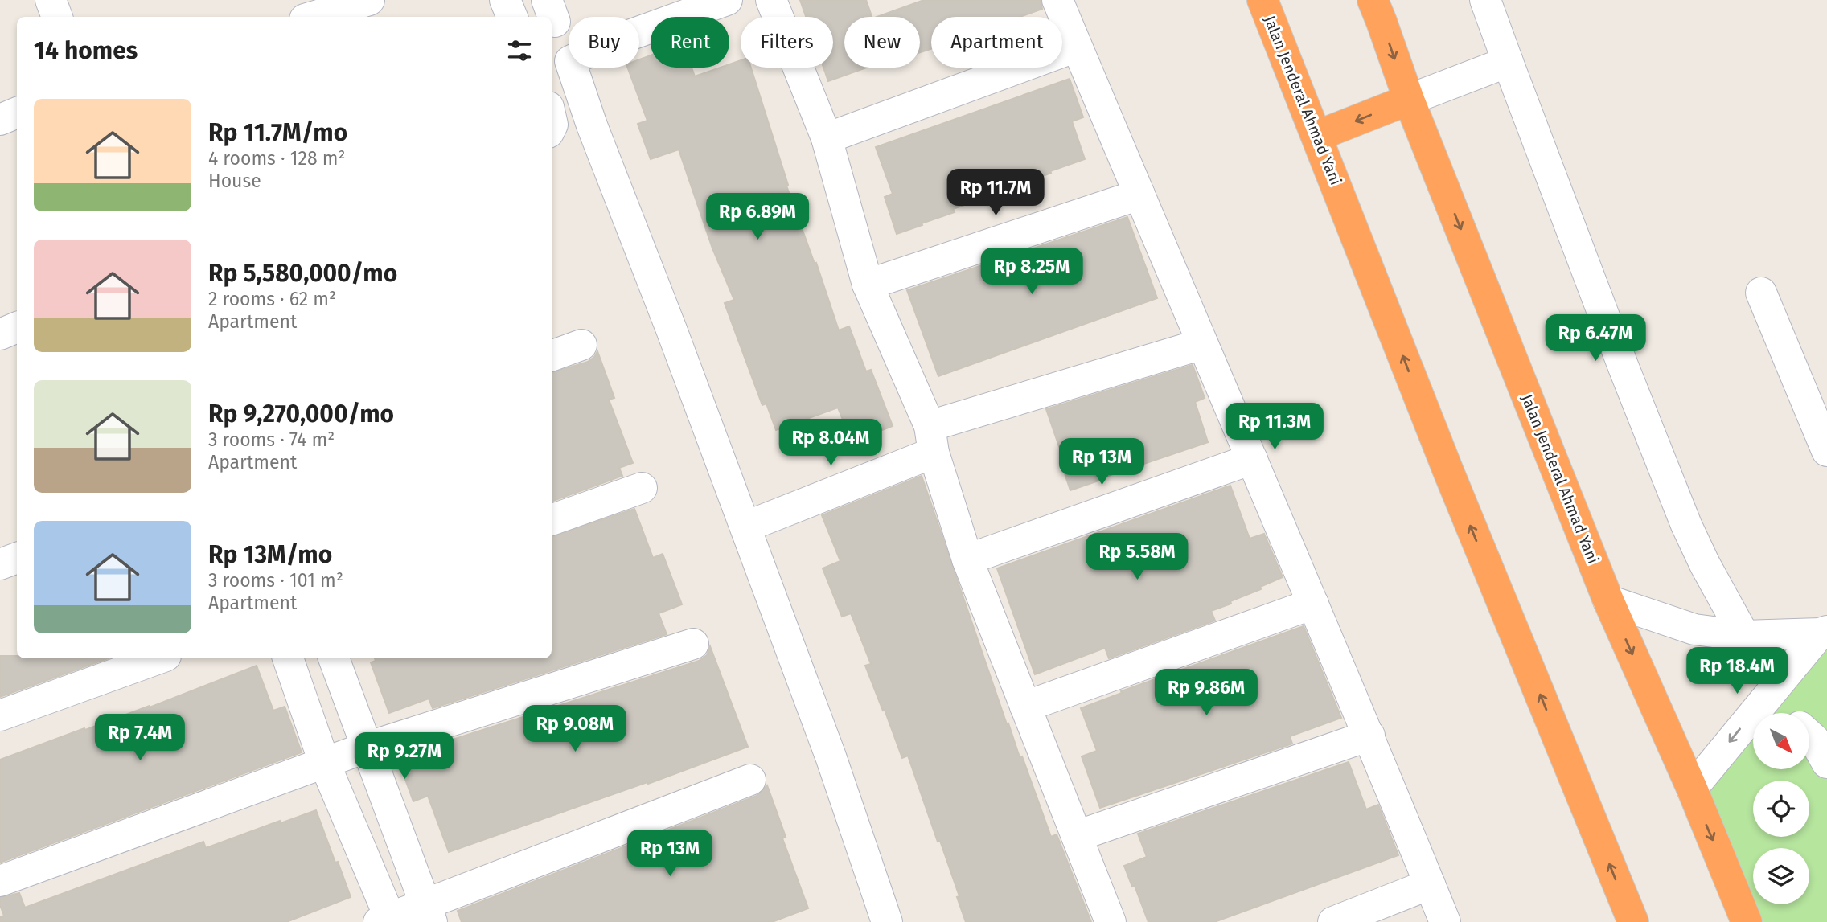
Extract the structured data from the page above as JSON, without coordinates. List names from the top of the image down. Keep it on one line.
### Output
{"streets":{"highway":["Jalan Jenderal Ahmad Yani"]},"north":"bottom right","page":{"chip":["Buy","Rent","Filters","New","Apartment"],"heading":"14 homes","list":[{"name":"Rp 11.7M/mo","note":"4 rooms · 128 m² · House"},{"name":"Rp 5,580,000/mo","note":"2 rooms · 62 m² · Apartment"},{"name":"Rp 9,270,000/mo","note":"3 rooms · 74 m² · Apartment"},{"name":"Rp 13M/mo","note":"3 rooms · 101 m² · Apartment"}],"price":["Rp 11.7M","Rp 6.89M","Rp 8.25M","Rp 6.47M","Rp 11.3M","Rp 8.04M","Rp 13M","Rp 5.58M","Rp 18.4M","Rp 9.86M","Rp 9.08M","Rp 7.4M","Rp 9.27M","Rp 13M"]}}
